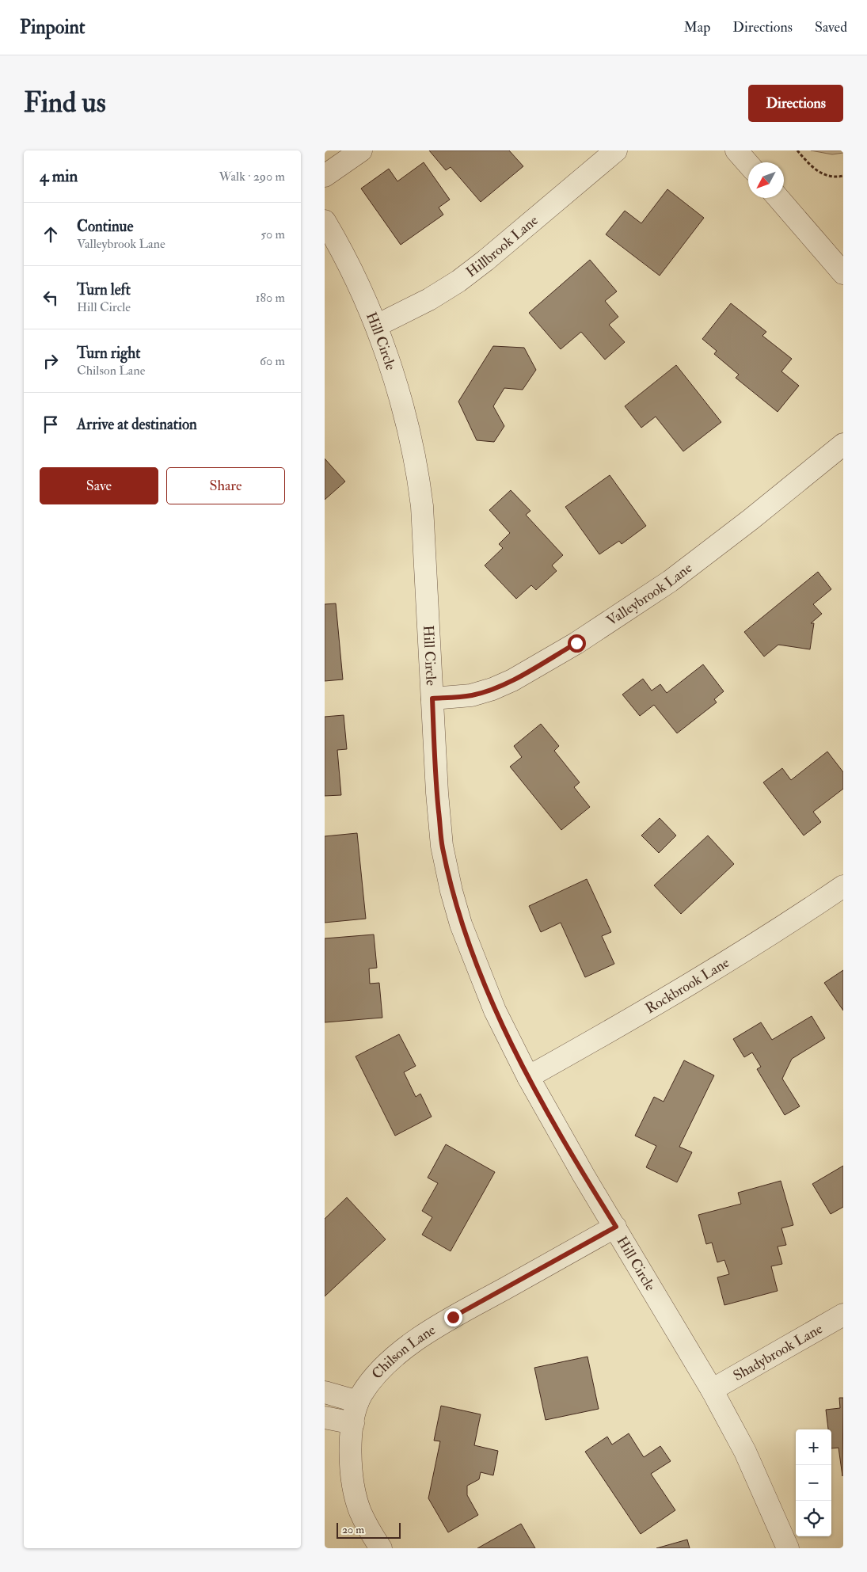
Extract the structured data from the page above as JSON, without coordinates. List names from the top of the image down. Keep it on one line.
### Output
{"streets":{"street":["Hillbrook Lane","Hill Circle","Valleybrook Lane","Rockbrook Lane","Shadybrook Lane","Chilson Lane"]},"crossings":[["Hillbrook Lane","Hill Circle"],["Hill Circle","Valleybrook Lane"],["Hill Circle","Rockbrook Lane"],["Hill Circle","Shadybrook Lane"],["Hill Circle","Chilson Lane"]],"scale_bar":"20 m","north":"bottom left","page":{"header":"Pinpoint","nav":["Map","Directions","Saved"],"buttons":["Directions",["Save","Share"]],"title":"Find us","heading":["4 min","Walk · 290 m"],"list":[["Continue","Valleybrook Lane","50 m"],["Turn left","Hill Circle","180 m"],["Turn right","Chilson Lane","60 m"],"Arrive at destination"],"map_buttons":["+","−"],"scale":"20 m"}}
